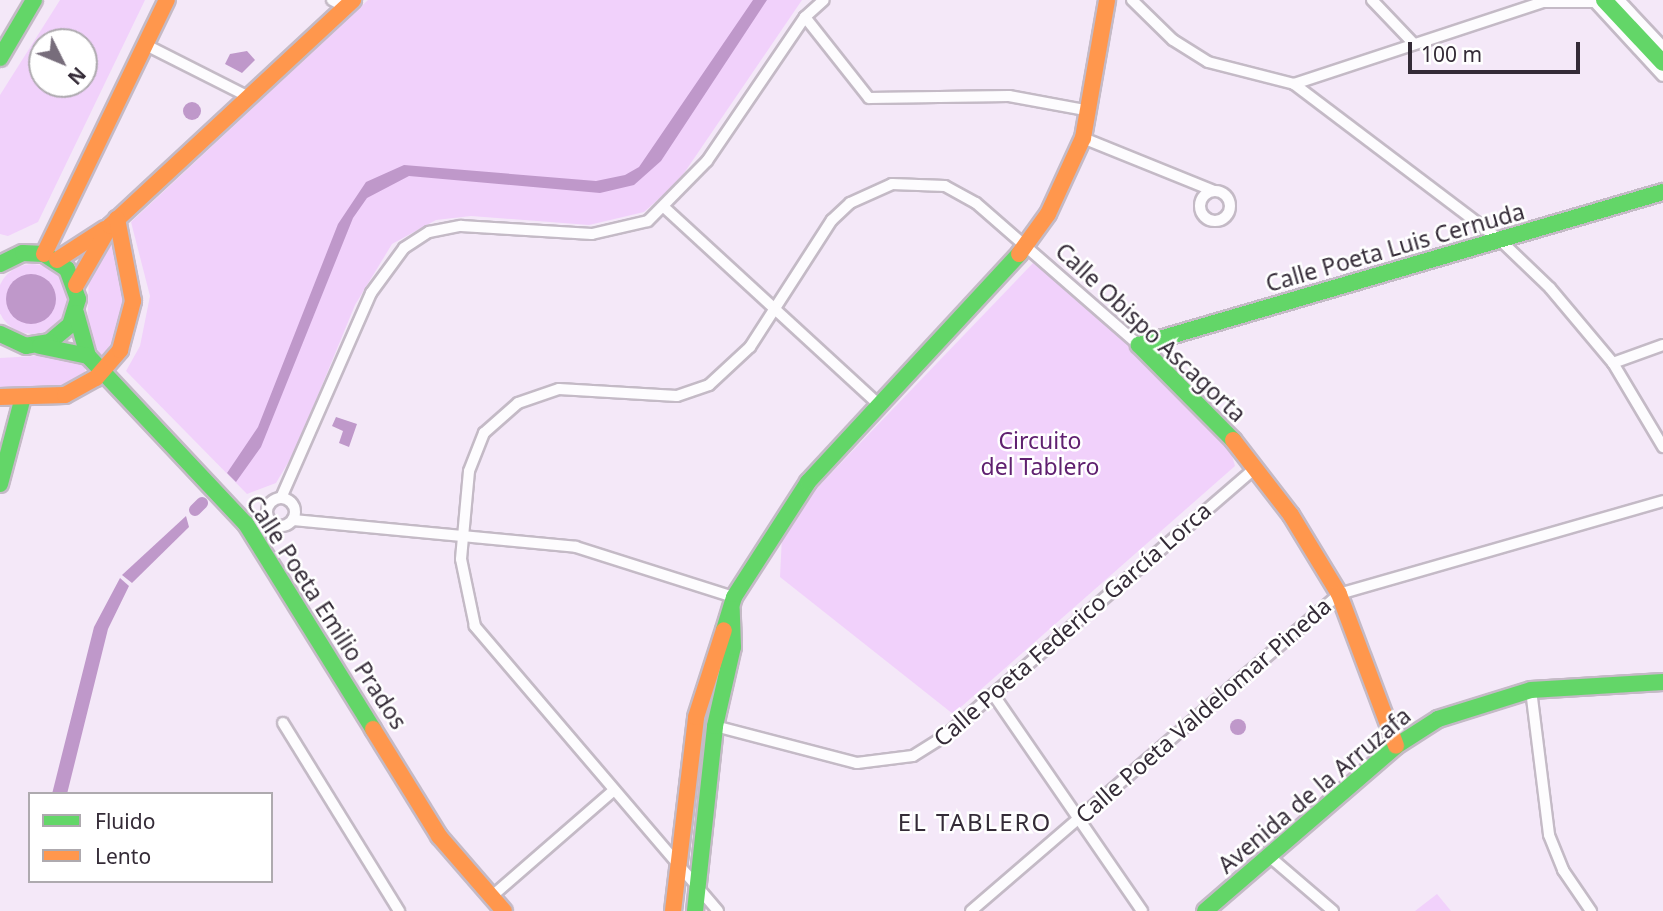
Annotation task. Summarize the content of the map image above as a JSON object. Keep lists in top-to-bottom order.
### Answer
{
  "streets": {
    "street": [
      "Calle Poeta Luis Cernuda",
      "Calle Obispo Ascagorta",
      "Calle Poeta Emilio Prados",
      "Calle Poeta Federico García Lorca",
      "Calle Poeta Valdelomar Pineda",
      "Avenida de la Arruzafa"
    ]
  },
  "crossings": [
    ["Calle Poeta Luis Cernuda", "Calle Obispo Ascagorta"],
    ["Calle Obispo Ascagorta", "Calle Poeta Federico García Lorca"],
    ["Calle Obispo Ascagorta", "Calle Poeta Valdelomar Pineda"],
    ["Calle Obispo Ascagorta", "Avenida de la Arruzafa"]
  ],
  "districts": ["EL TABLERO"],
  "parks": ["Circuito del Tablero"],
  "legend": ["Fluido", "Lento"],
  "scale_bar": "100 m",
  "north": "bottom right"
}
